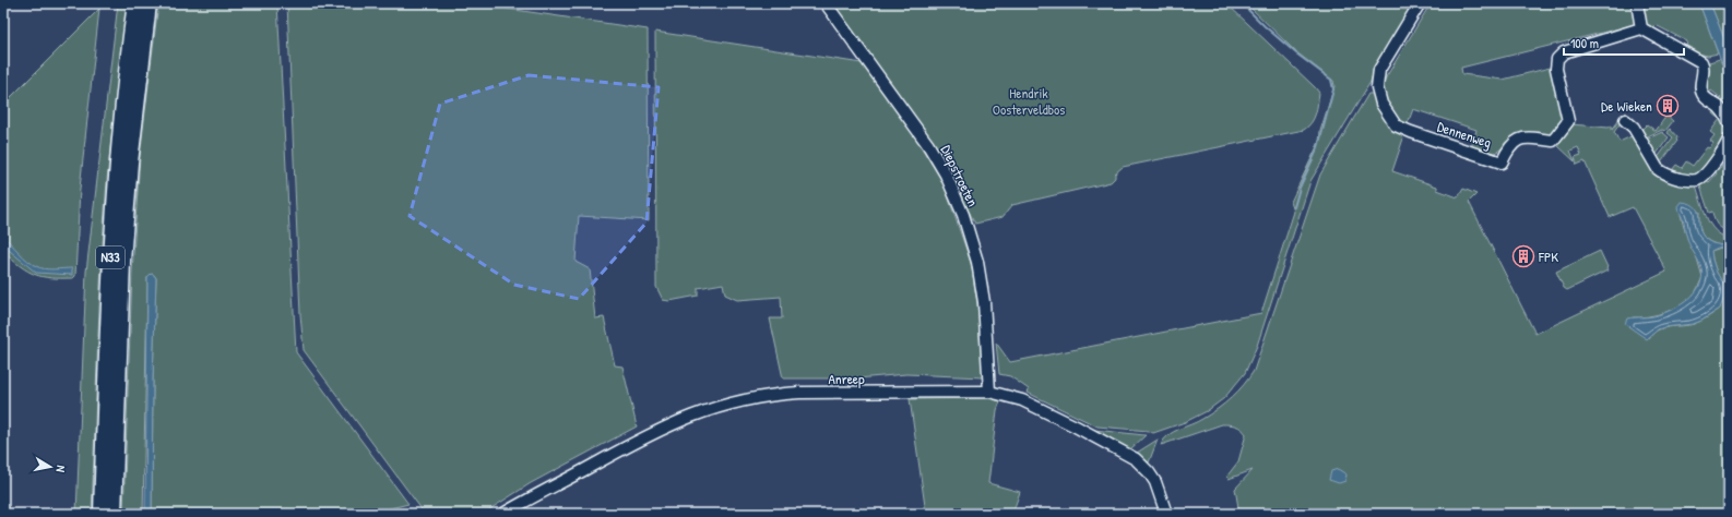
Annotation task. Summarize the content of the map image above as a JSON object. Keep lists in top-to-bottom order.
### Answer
{
  "streets": {
    "highway": ["N33"],
    "street": ["Dennenweg", "Diepstroeten", "Anreep"]
  },
  "crossings": [
    ["Diepstroeten", "Anreep"]
  ],
  "parks": ["Hendrik Oosterveldbos"],
  "places": {
    "building": ["De Wieken", "FPK"]
  },
  "scale_bar": "100 m",
  "north": "right"
}
